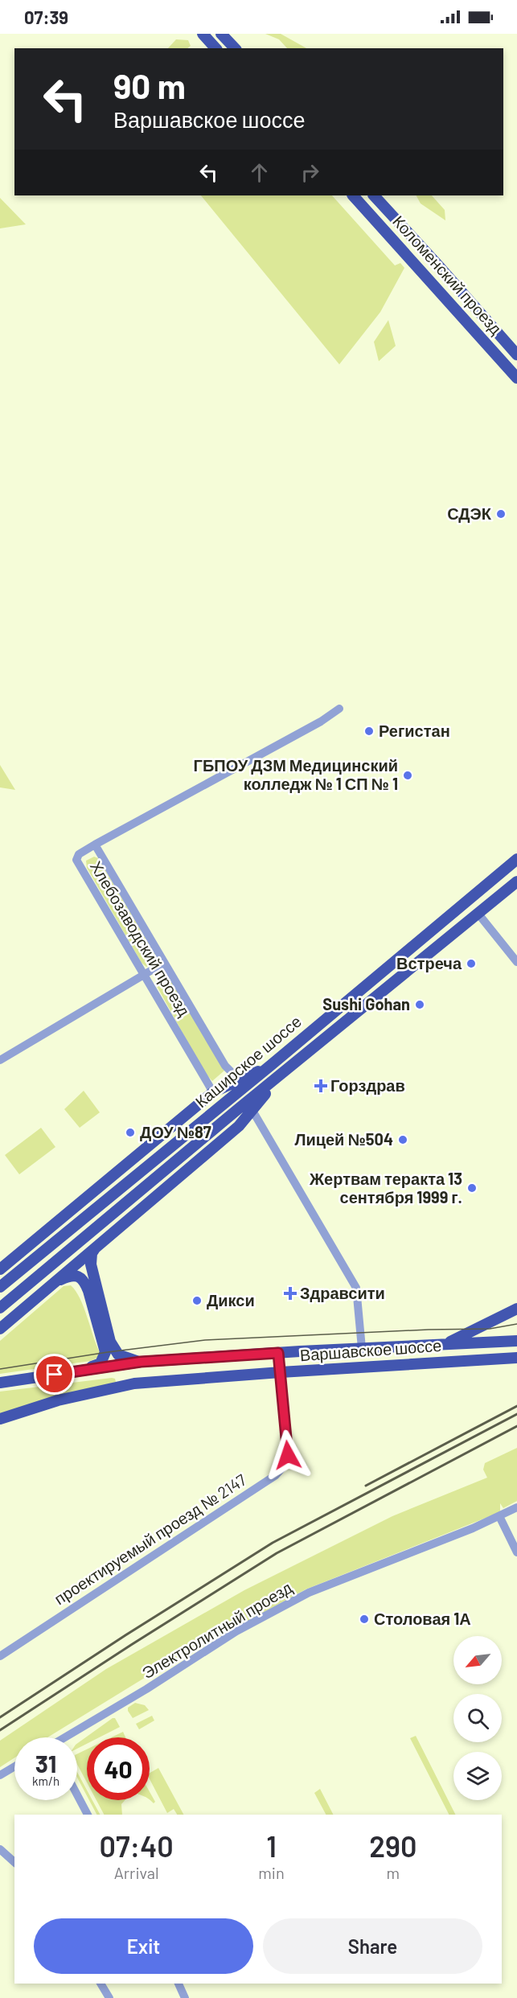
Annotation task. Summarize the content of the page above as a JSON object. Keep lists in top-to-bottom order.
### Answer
{
  "streets": {
    "main road": ["Коломенский проезд", "Каширское шоссе", "Варшавское шоссе"],
    "street": ["Хлебозаводский проезд", "проектируемый проезд № 2147", "Электролитный проезд"]
  },
  "crossings": [
    ["Варшавское шоссе", "проектируемый проезд № 2147"]
  ],
  "places": {
    "other": [
      "СДЭК",
      "Регистан",
      "ГБПОУ ДЗМ Медицинский колледж № 1 СП № 1",
      "Встреча",
      "Sushi Gohan",
      "ДОУ №87",
      "Лицей №504",
      "Жертвам теракта 13 сентября 1999 г.",
      "Дикси",
      "Столовая 1А"
    ],
    "health": ["Горздрав", "Здравсити"]
  },
  "north": "bottom left",
  "page": {
    "status": "07:39",
    "turn": ["90 m", "Варшавское шоссе"],
    "speed": "31 km/h",
    "limit": "40",
    "eta": [
      "07:40",
      "Arrival",
      "1",
      "min",
      "290",
      "m"
    ],
    "buttons": ["Exit", "Share"]
  }
}
